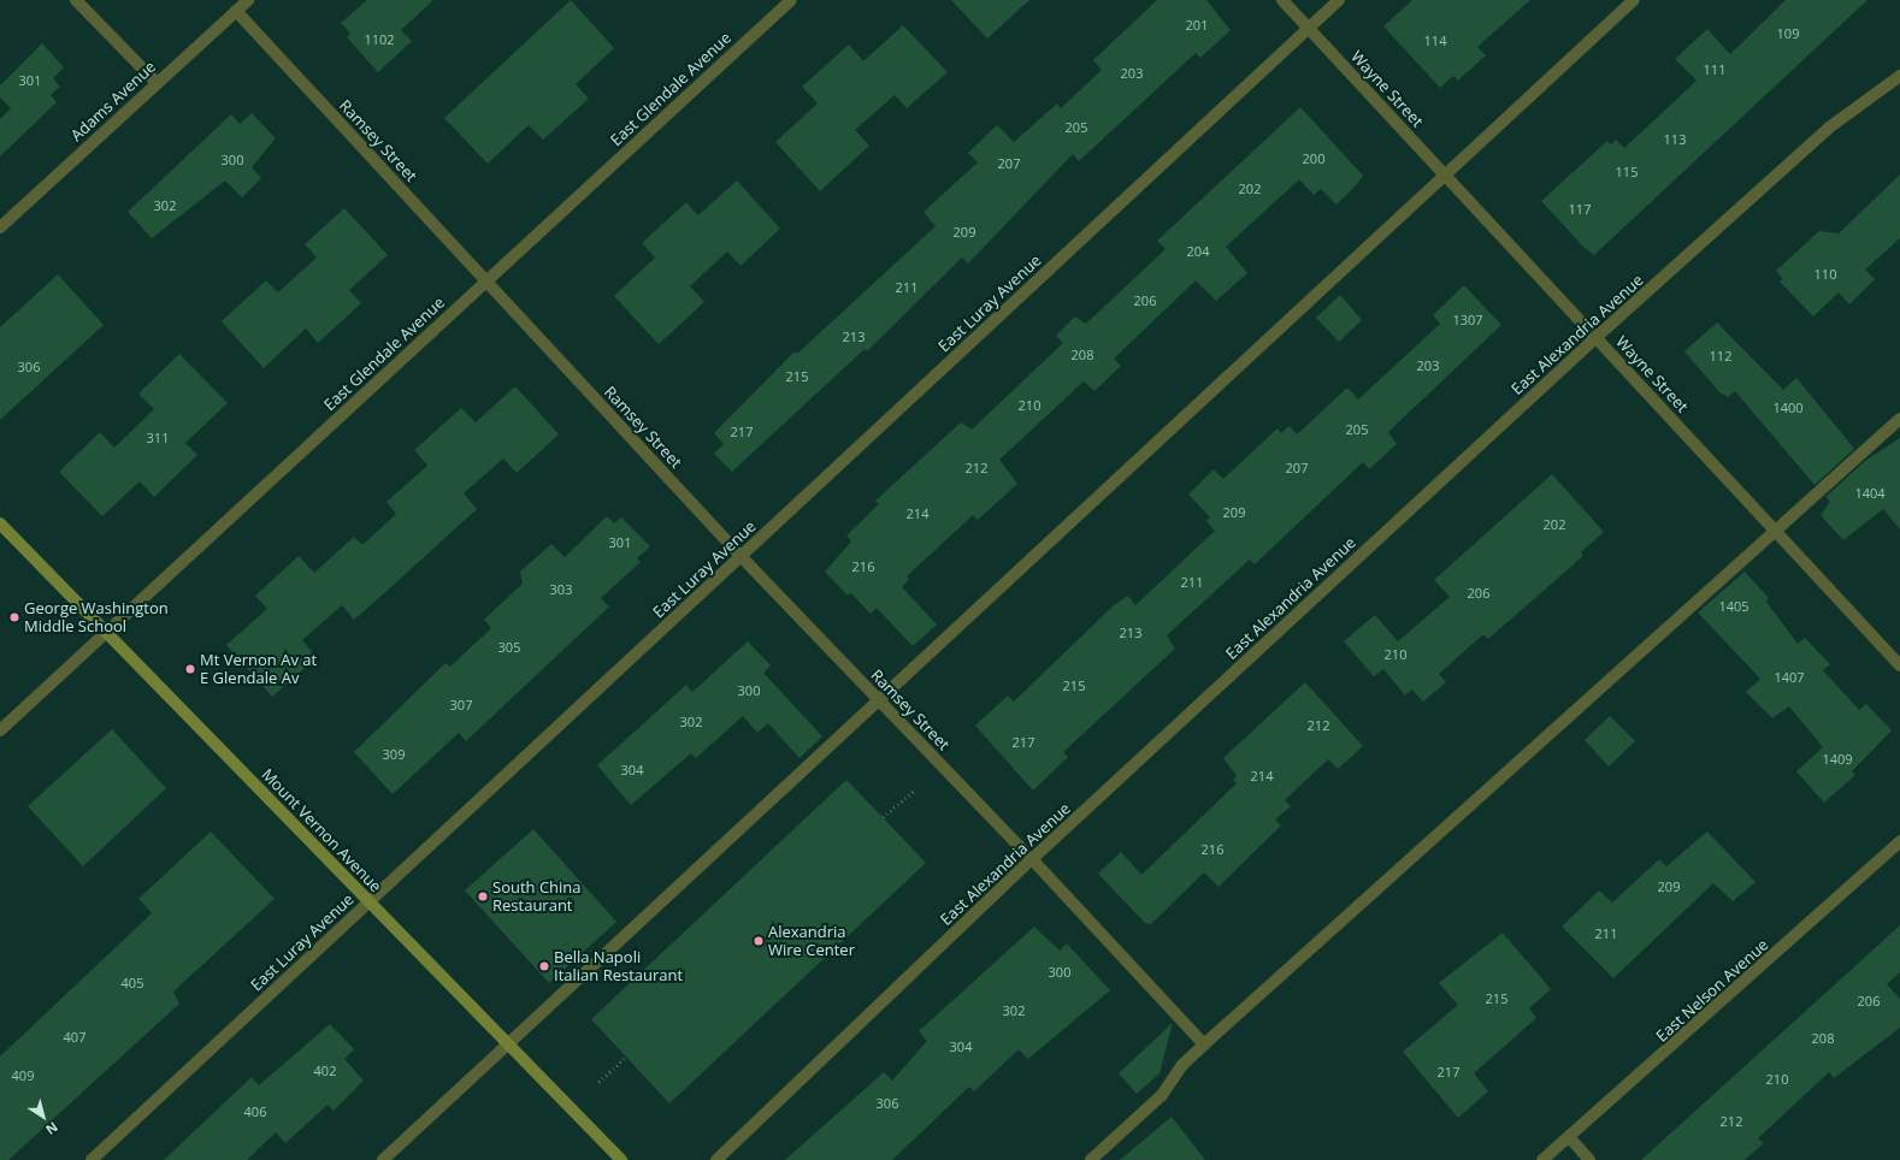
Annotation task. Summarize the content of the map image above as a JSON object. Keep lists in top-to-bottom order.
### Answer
{
  "streets": {
    "main road": ["Mount Vernon Avenue"],
    "street": [
      "East Glendale Avenue",
      "Wayne Street",
      "Adams Avenue",
      "Ramsey Street",
      "East Luray Avenue",
      "East Alexandria Avenue",
      "East Nelson Avenue"
    ]
  },
  "crossings": [
    ["East Glendale Avenue", "Ramsey Street"],
    ["East Glendale Avenue", "Mount Vernon Avenue"],
    ["Wayne Street", "East Luray Avenue"],
    ["Wayne Street", "East Alexandria Avenue"],
    ["Adams Avenue", "Ramsey Street"],
    ["Ramsey Street", "East Luray Avenue"],
    ["Ramsey Street", "East Alexandria Avenue"],
    ["East Luray Avenue", "Mount Vernon Avenue"]
  ],
  "places": [
    "George Washington Middle School",
    "Mt Vernon Av at E Glendale Av",
    "South China Restaurant",
    "Alexandria Wire Center",
    "Bella Napoli Italian Restaurant"
  ],
  "house_numbers": [
    "201",
    "109",
    "1102",
    "114",
    "111",
    "203",
    "301",
    "205",
    "113",
    "200",
    "300",
    "207",
    "115",
    "202",
    "302",
    "117",
    "209",
    "204",
    "110",
    "211",
    "206",
    "1307",
    "213",
    "208",
    "112",
    "203",
    "306",
    "215",
    "210",
    "1400",
    "205",
    "217",
    "311",
    "212",
    "207",
    "1404",
    "209",
    "214",
    "202",
    "301",
    "216",
    "211",
    "303",
    "206",
    "1405",
    "213",
    "305",
    "210",
    "1407",
    "215",
    "300",
    "307",
    "302",
    "212",
    "217",
    "309",
    "1409",
    "304",
    "214",
    "216",
    "209",
    "211",
    "300",
    "405",
    "215",
    "206",
    "302",
    "407",
    "208",
    "304",
    "402",
    "217",
    "409",
    "210",
    "306",
    "406",
    "212"
  ],
  "north": "bottom right"
}
